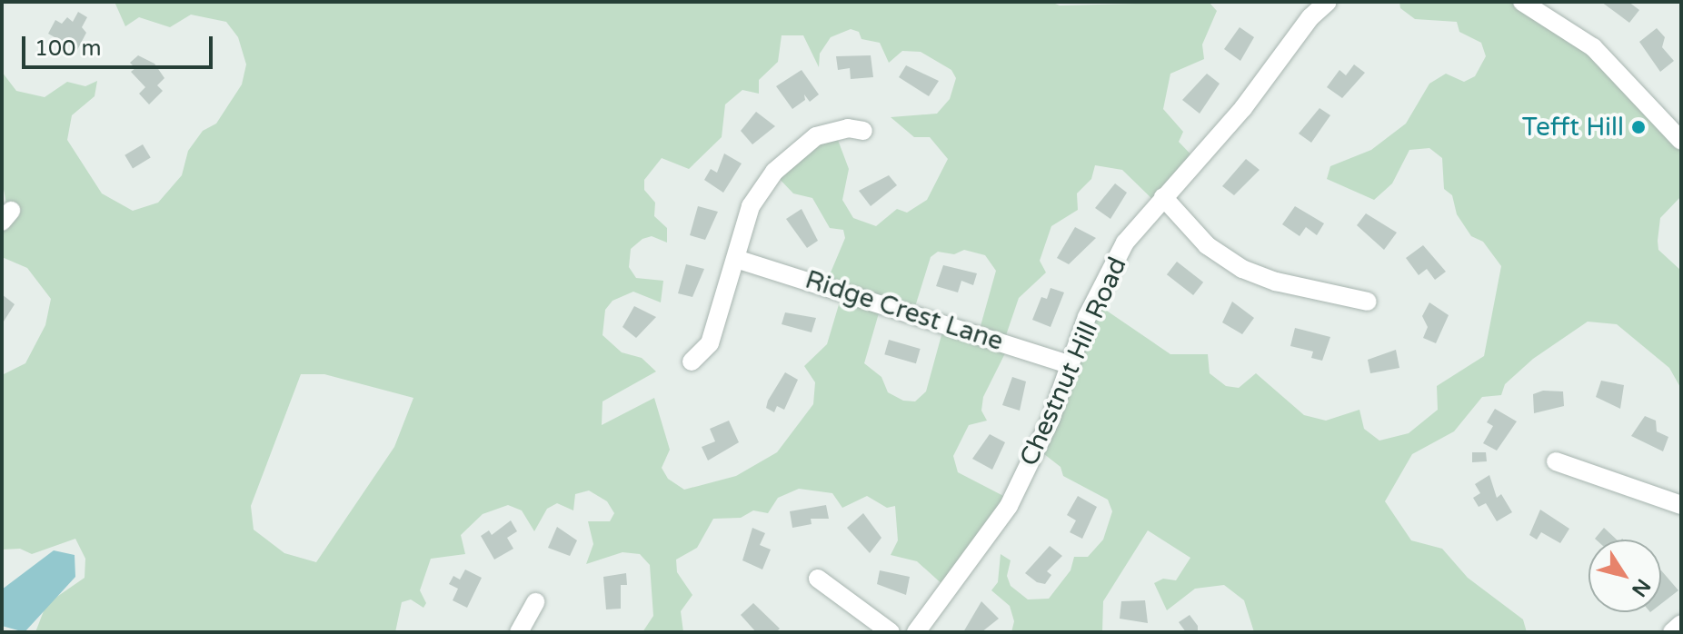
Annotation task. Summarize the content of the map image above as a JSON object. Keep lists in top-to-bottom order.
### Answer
{
  "streets": {
    "street": ["Ridge Crest Lane", "Chestnut Hill Road"]
  },
  "crossings": [
    ["Ridge Crest Lane", "Chestnut Hill Road"]
  ],
  "places": ["Tefft Hill"],
  "scale_bar": "100 m",
  "north": "bottom right"
}
